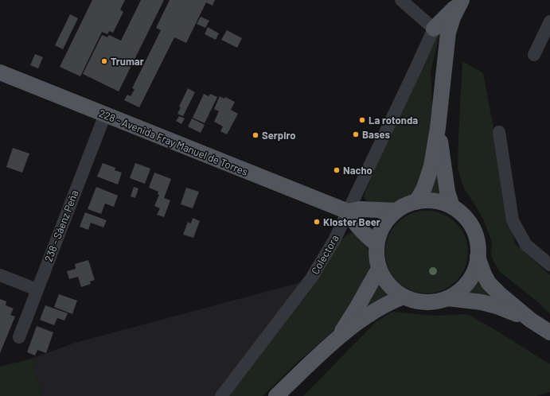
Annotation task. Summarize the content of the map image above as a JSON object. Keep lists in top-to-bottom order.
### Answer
{
  "streets": {
    "main road": ["228 - Avenida Fray Manuel de Torres"],
    "street": ["238 - Sáenz Peña", "Colectora"]
  },
  "crossings": [
    ["228 - Avenida Fray Manuel de Torres", "238 - Sáenz Peña"],
    ["228 - Avenida Fray Manuel de Torres", "Colectora"]
  ],
  "places": [
    "Trumar",
    "La rotonda",
    "Bases",
    "Serpiro",
    "Nacho",
    "Kloster Beer"
  ]
}
